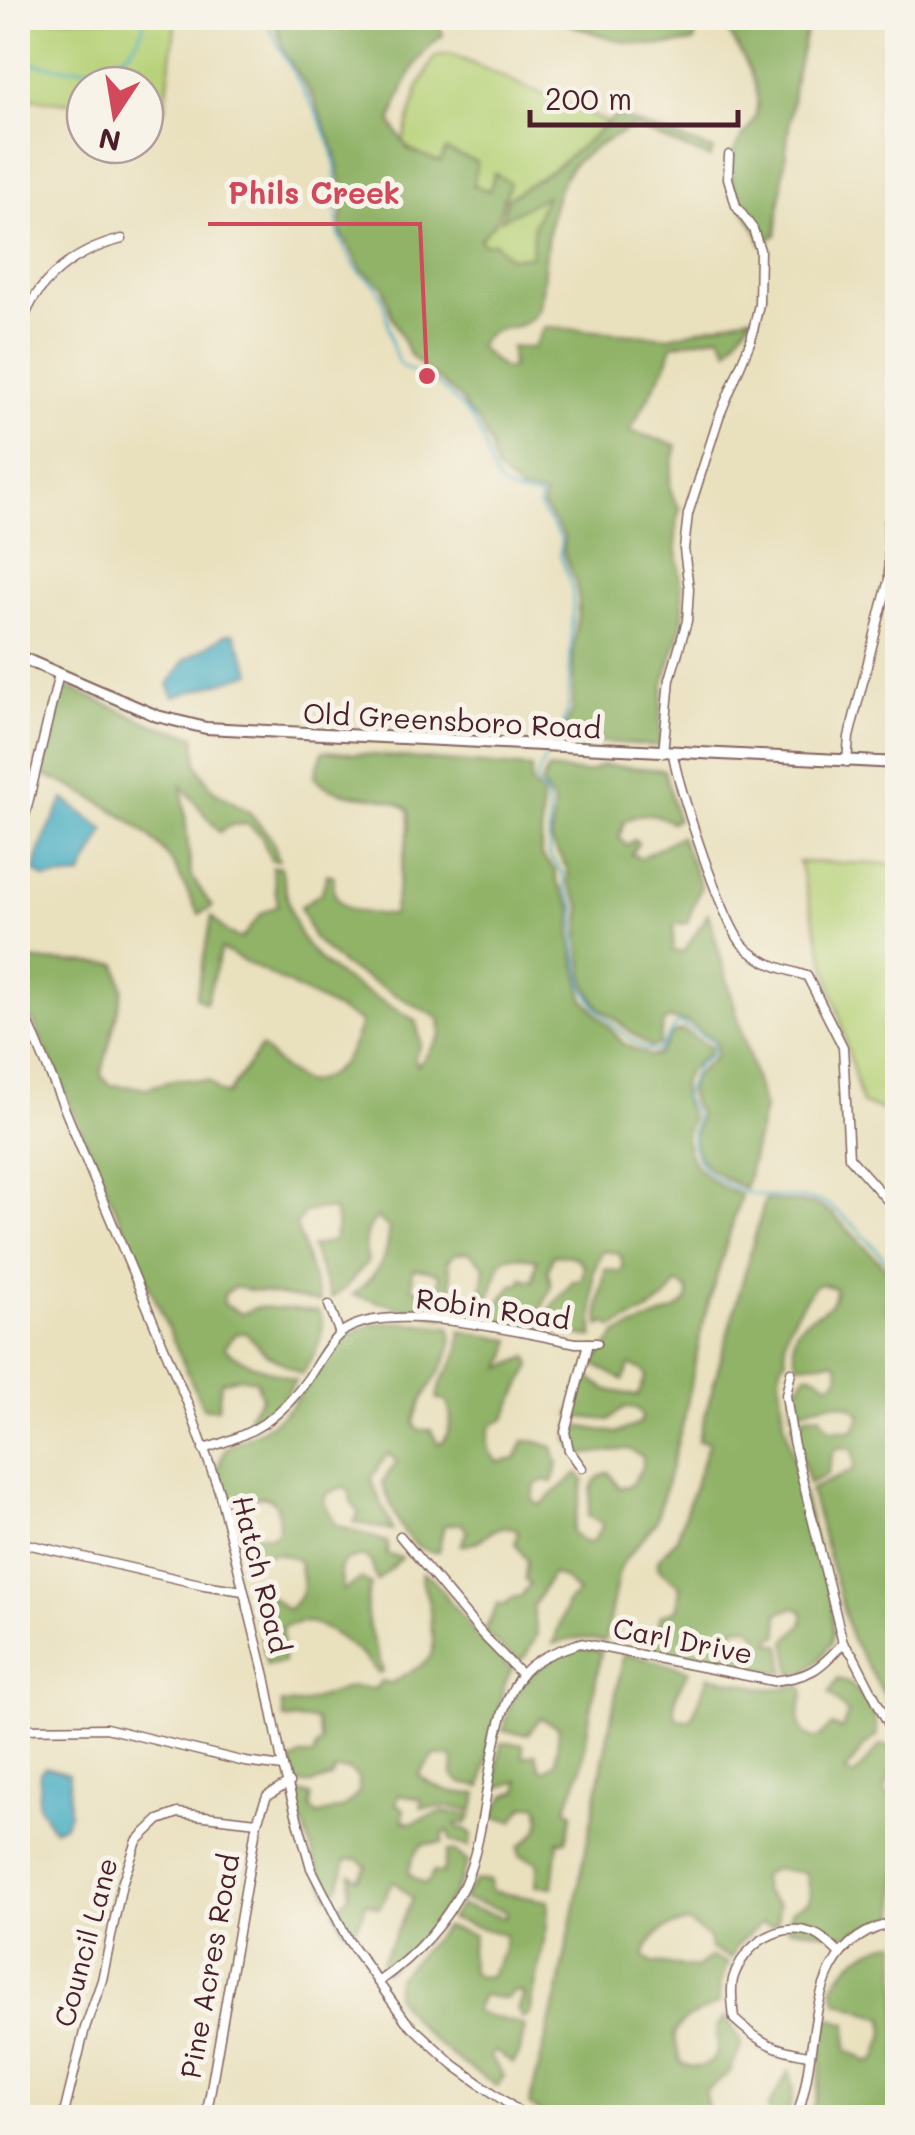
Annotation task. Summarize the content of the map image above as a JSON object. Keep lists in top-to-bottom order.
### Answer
{
  "streets": {
    "street": [
      "Old Greensboro Road",
      "Robin Road",
      "Hatch Road",
      "Carl Drive",
      "Council Lane",
      "Pine Acres Road"
    ]
  },
  "crossings": [
    ["Council Lane", "Pine Acres Road"]
  ],
  "places": ["Phils Creek"],
  "scale_bar": "200 m",
  "north": "bottom"
}
